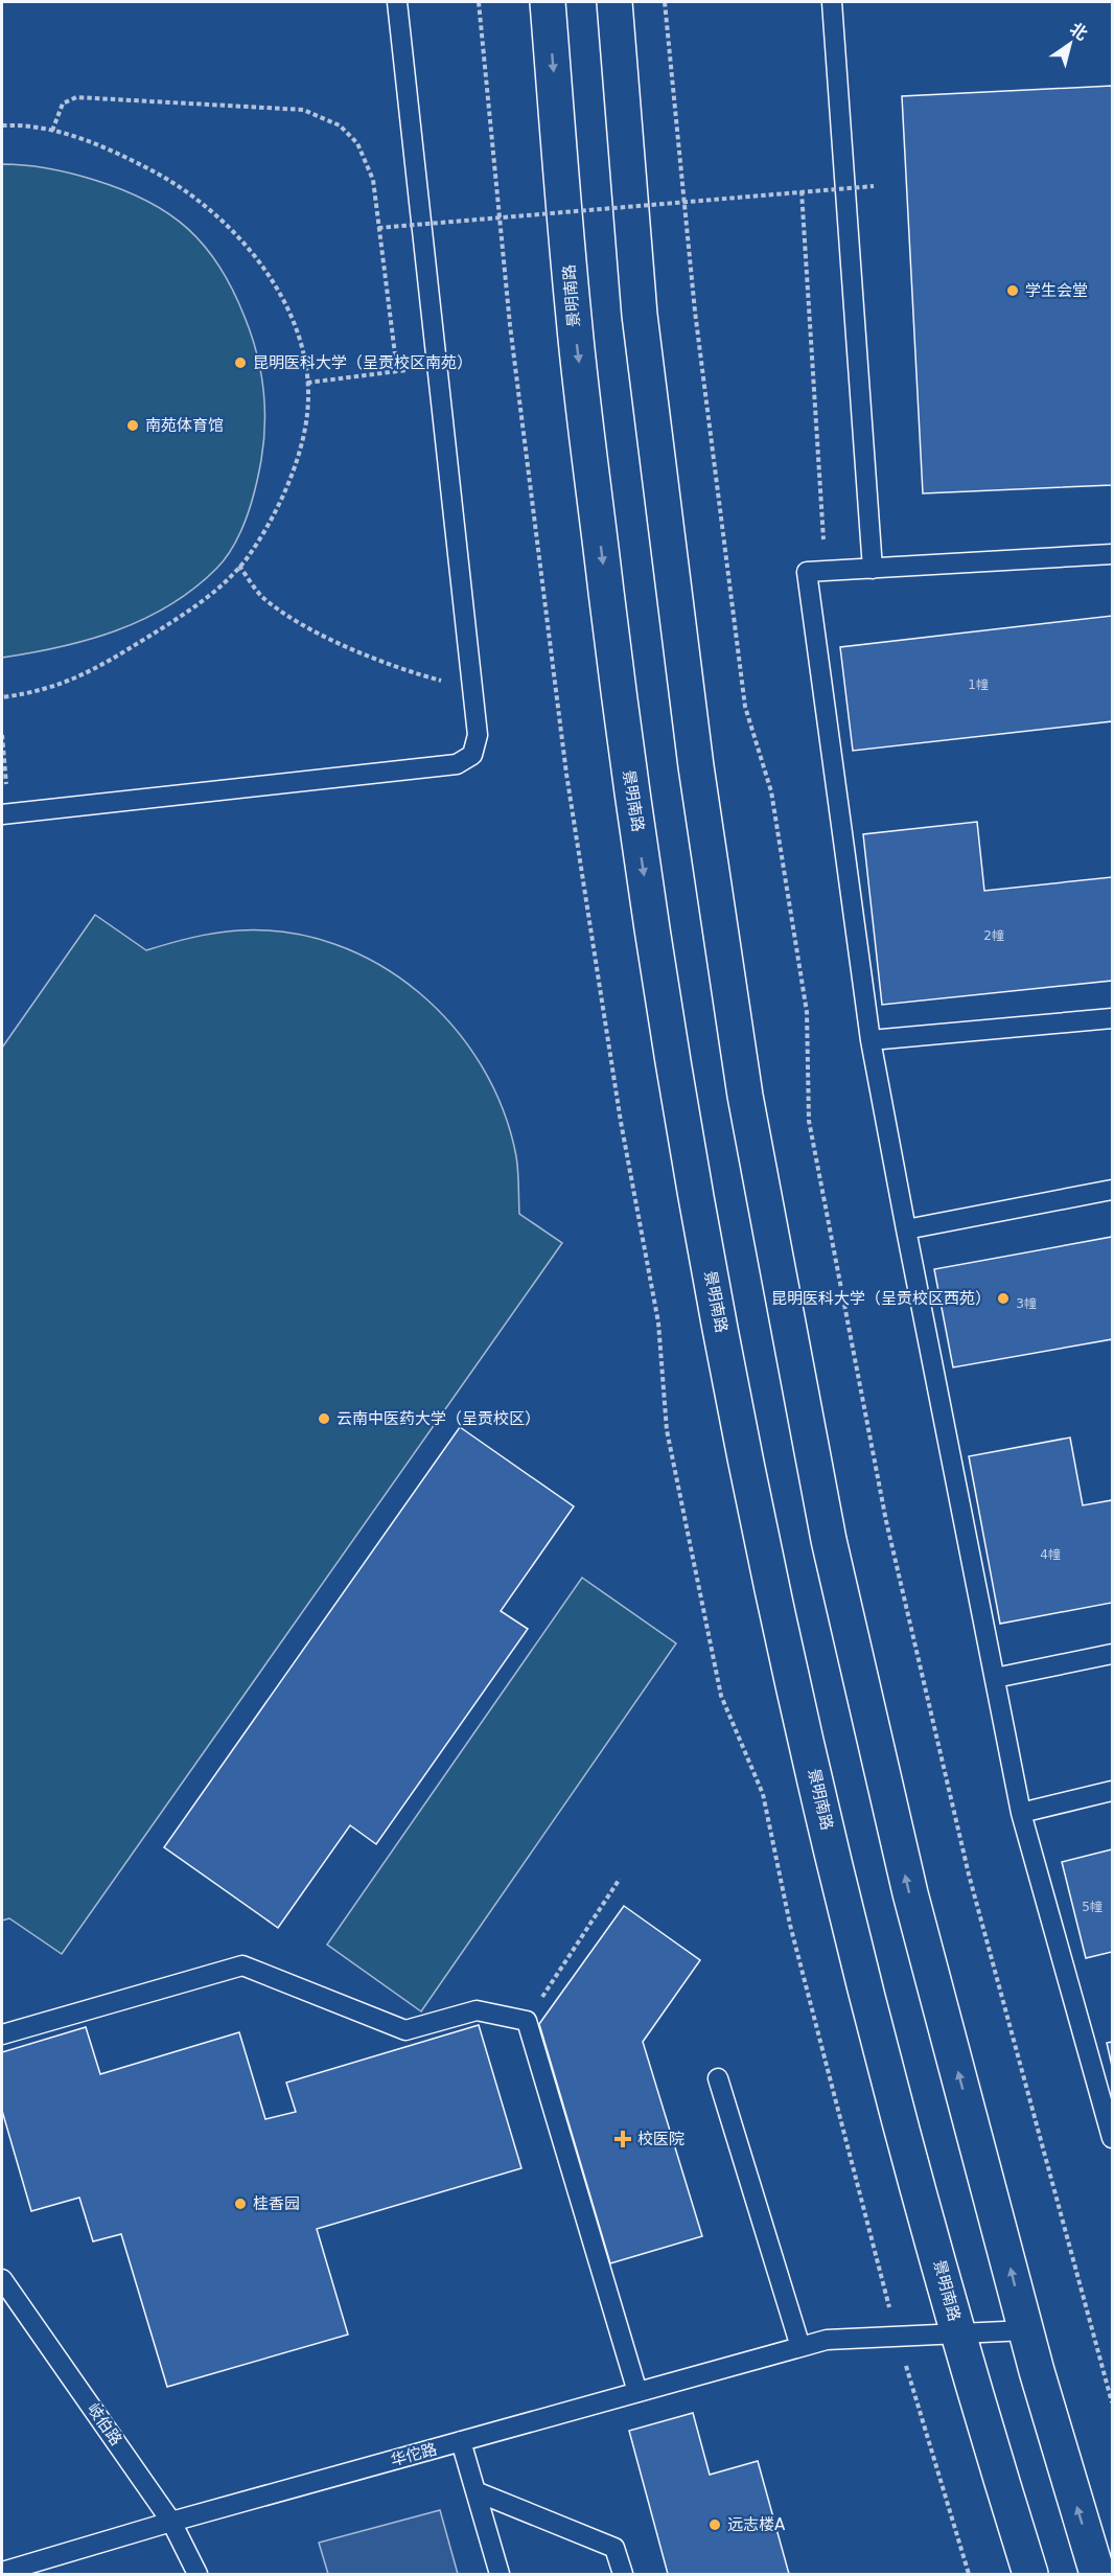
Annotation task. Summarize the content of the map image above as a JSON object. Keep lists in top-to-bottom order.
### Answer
{
  "streets": {
    "street": ["景明南路"],
    "lane": ["岐伯路", "华佗路"]
  },
  "crossings": [
    ["景明南路", "华佗路"],
    ["岐伯路", "华佗路"]
  ],
  "places": {
    "other": [
      "学生会堂",
      "昆明医科大学（呈贡校区南苑）",
      "南苑体育馆",
      "昆明医科大学（呈贡校区西苑）",
      "云南中医药大学（呈贡校区）",
      "桂香园",
      "远志楼A"
    ],
    "health": ["校医院"]
  },
  "house_numbers": [
    "1幢",
    "2幢",
    "3幢",
    "4幢",
    "5幢"
  ],
  "north": "top right"
}
